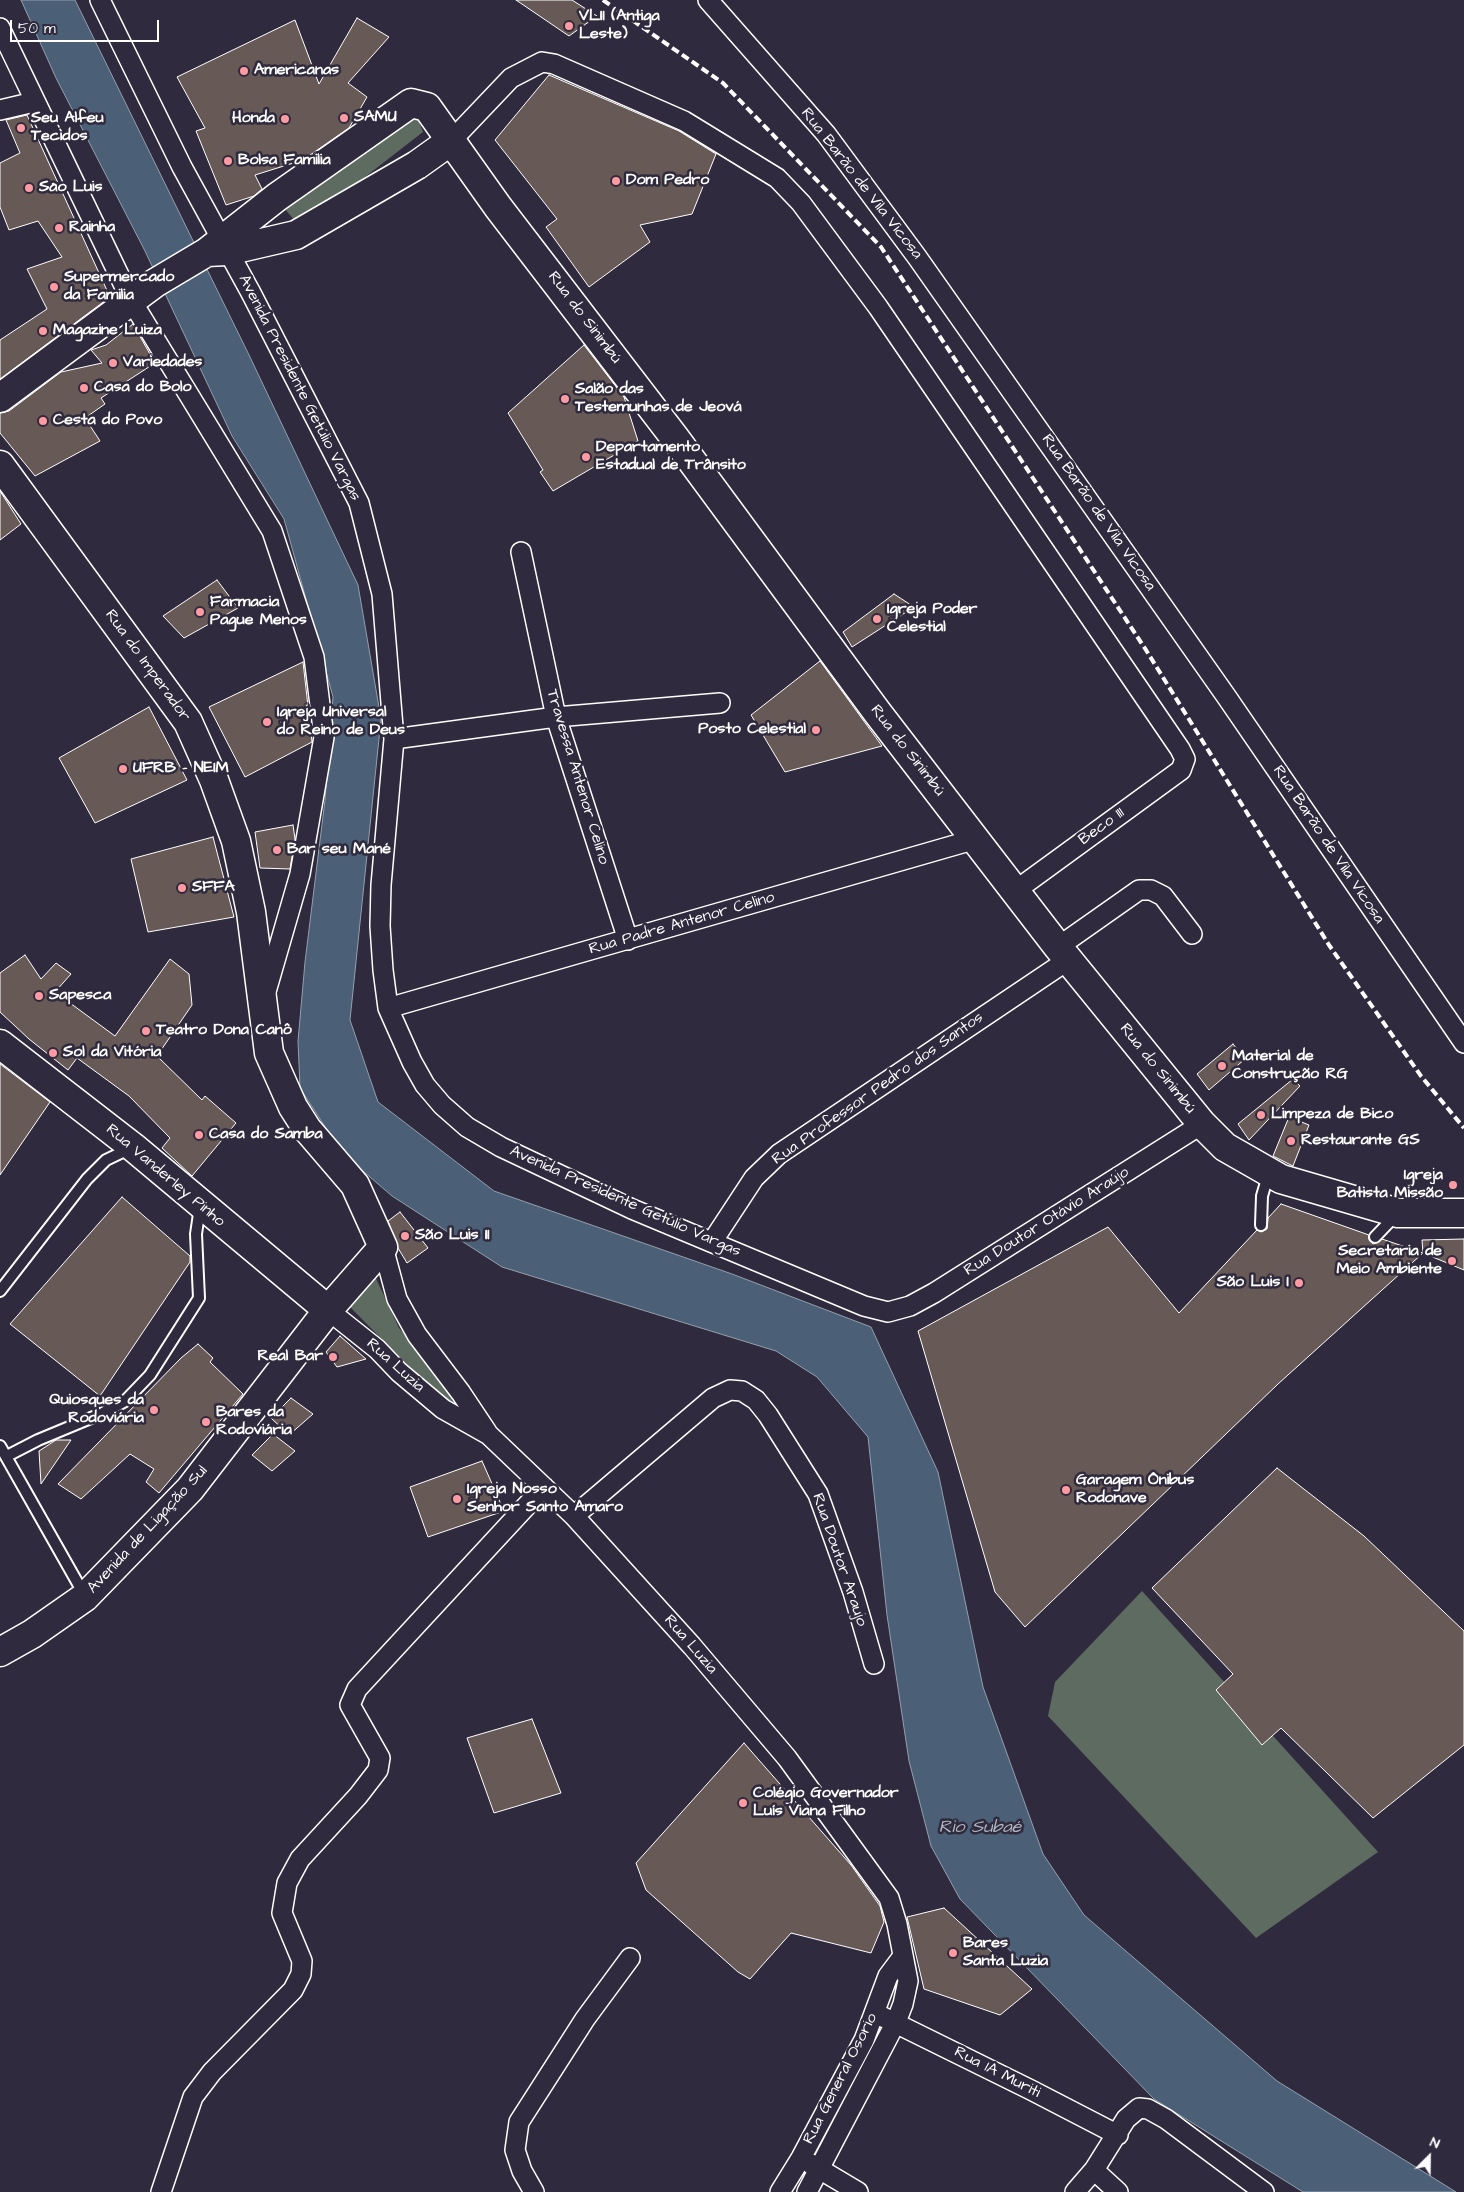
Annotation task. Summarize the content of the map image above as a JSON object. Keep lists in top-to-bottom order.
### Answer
{
  "streets": {
    "main road": [
      "Rua do Sinimbú",
      "Rua do Imperador",
      "Rua Vanderley Pinho",
      "Avenida de Ligação Sul"
    ],
    "street": [
      "Rua Barão de Vila Vicosa",
      "Avenida Presidente Getúlio Vargas",
      "Travessa Antenor Celino",
      "Beco 111",
      "Rua Padre Antenor Celino",
      "Rua Professor Pedro dos Santos",
      "Rua Doutor Otávio Araújo",
      "Rua Luzia",
      "Rua Doutor Araujo",
      "Rua 1A Muriti",
      "Rua General Osorio"
    ]
  },
  "crossings": [
    ["Rua do Sinimbú", "Avenida Presidente Getúlio Vargas"],
    ["Rua do Sinimbú", "Beco 111"],
    ["Rua do Sinimbú", "Rua Padre Antenor Celino"],
    ["Rua do Sinimbú", "Rua Professor Pedro dos Santos"],
    ["Rua do Sinimbú", "Rua Doutor Otávio Araújo"],
    ["Avenida Presidente Getúlio Vargas", "Rua Padre Antenor Celino"],
    ["Avenida Presidente Getúlio Vargas", "Rua Professor Pedro dos Santos"],
    ["Avenida Presidente Getúlio Vargas", "Rua Doutor Otávio Araújo"],
    ["Rua do Imperador", "Rua Luzia"],
    ["Rua do Imperador", "Avenida de Ligação Sul"],
    ["Travessa Antenor Celino", "Rua Padre Antenor Celino"],
    ["Rua Vanderley Pinho", "Rua Luzia"],
    ["Rua Vanderley Pinho", "Avenida de Ligação Sul"],
    ["Rua Luzia", "Avenida de Ligação Sul"],
    ["Rua Luzia", "Rua Doutor Araujo"],
    ["Rua Luzia", "Rua General Osorio"],
    ["Rua 1A Muriti", "Rua General Osorio"]
  ],
  "water": ["Rio Subaé"],
  "places": [
    "VLII (Antiga Leste)",
    "Americanas",
    "SAMU",
    "Honda",
    "Seu Alfeu Tecidos",
    "Bolsa Familia",
    "Dom Pedro",
    "Såo Luis",
    "Rainha",
    "Supermercado da Familia",
    "Magazine Luiza",
    "Variedades",
    "Casa do Bolo",
    "Salão das Testemunhas de Jeová",
    "Cesta do Povo",
    "Departamento Estadual de Trânsito",
    "Farmacia Pague Menos",
    "Igreja Poder Celestial",
    "Igreja Universal do Reino de Deus",
    "Posto Celestial",
    "UFRB - NEIM",
    "Bar seu Mané",
    "SFFA",
    "Sapesca",
    "Teatro Dona Canô",
    "Sol da Vitória",
    "Material de Construção RG",
    "Limpeza de Bico",
    "Casa do Samba",
    "Restaurante GS",
    "Igreja Batista Missão",
    "São Luis II",
    "Secretaria de Meio Ambiente",
    "São Luis I",
    "Real Bar",
    "Quiosques da Rodoviária",
    "Bares da Rodoviária",
    "Garagem Ônibus Rodonave",
    "Igreja Nosso Senhor Santo Amaro",
    "Colégio Governador Luís Viana Filho",
    "Bares Santa Luzia"
  ],
  "scale_bar": "50 m",
  "north": "top right"
}
